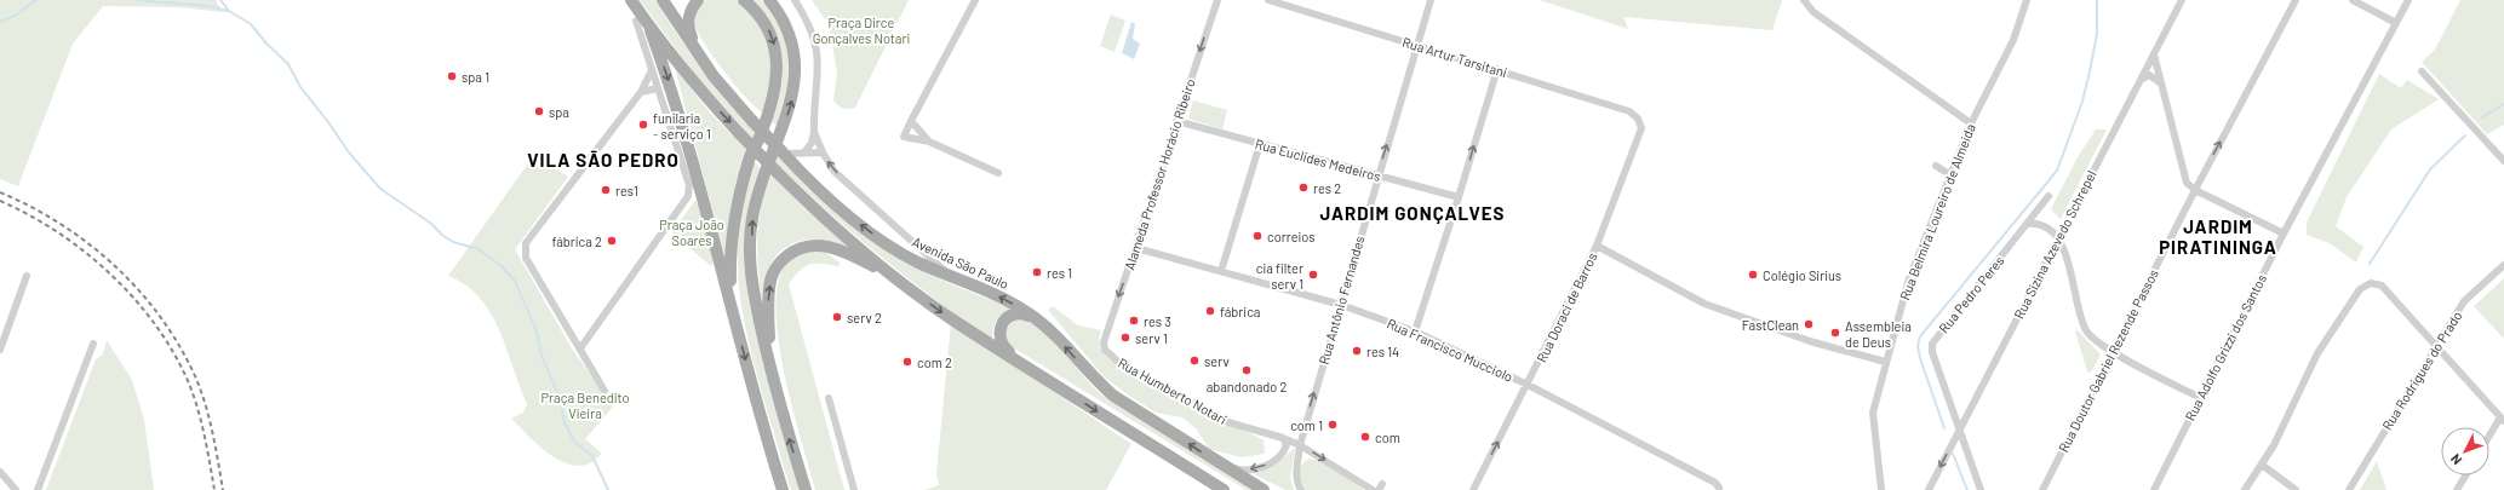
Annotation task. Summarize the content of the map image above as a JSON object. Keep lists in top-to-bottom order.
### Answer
{
  "streets": {
    "main road": ["Avenida São Paulo"],
    "street": [
      "Rua Artur Tarsitani",
      "Rua Euclides Medeiros",
      "Alameda Professor Horácio Ribeiro",
      "Rua Belmira Loureiro de Almeida",
      "Rua Sizina Azevedo Schrepel",
      "Rua Pedro Peres",
      "Rua Antônio Fernandes",
      "Rua Doraci de Barros",
      "Rua Adolfo Grizzi dos Santos",
      "Rua Francisco Mucciolo",
      "Rua Doutor Gabriel Rezende Passos",
      "Rua Rodrigues do Prado",
      "Rua Humberto Notari"
    ]
  },
  "crossings": [
    ["Rua Artur Tarsitani", "Rua Antônio Fernandes"],
    ["Rua Artur Tarsitani", "Rua Doraci de Barros"],
    ["Rua Euclides Medeiros", "Alameda Professor Horácio Ribeiro"],
    ["Rua Euclides Medeiros", "Rua Antônio Fernandes"],
    ["Alameda Professor Horácio Ribeiro", "Rua Francisco Mucciolo"],
    ["Alameda Professor Horácio Ribeiro", "Rua Humberto Notari"],
    ["Rua Sizina Azevedo Schrepel", "Rua Pedro Peres"],
    ["Rua Antônio Fernandes", "Rua Francisco Mucciolo"],
    ["Rua Antônio Fernandes", "Rua Humberto Notari"],
    ["Rua Doraci de Barros", "Rua Francisco Mucciolo"]
  ],
  "one_way": ["Alameda Professor Horácio Ribeiro", "Rua Antônio Fernandes", "Rua Doutor Gabriel Rezende Passos"],
  "districts": ["VILA SÃO PEDRO", "JARDIM GONÇALVES", "JARDIM PIRATININGA"],
  "parks": ["Praça Dirce Gonçalves Notari", "Praça João Soares", "Praça Benedito Vieira"],
  "places": [
    "spa 1",
    "spa",
    "funilaria - serviço 1",
    "res 2",
    "res1",
    "correios",
    "fábrica 2",
    "res 1",
    "cia filter serv 1",
    "Colégio Sirius",
    "fábrica",
    "serv 2",
    "res 3",
    "FastClean",
    "Assembleia de Deus",
    "serv 1",
    "res 14",
    "serv",
    "com 2",
    "abandonado 2",
    "com 1",
    "com"
  ],
  "north": "bottom left"
}
